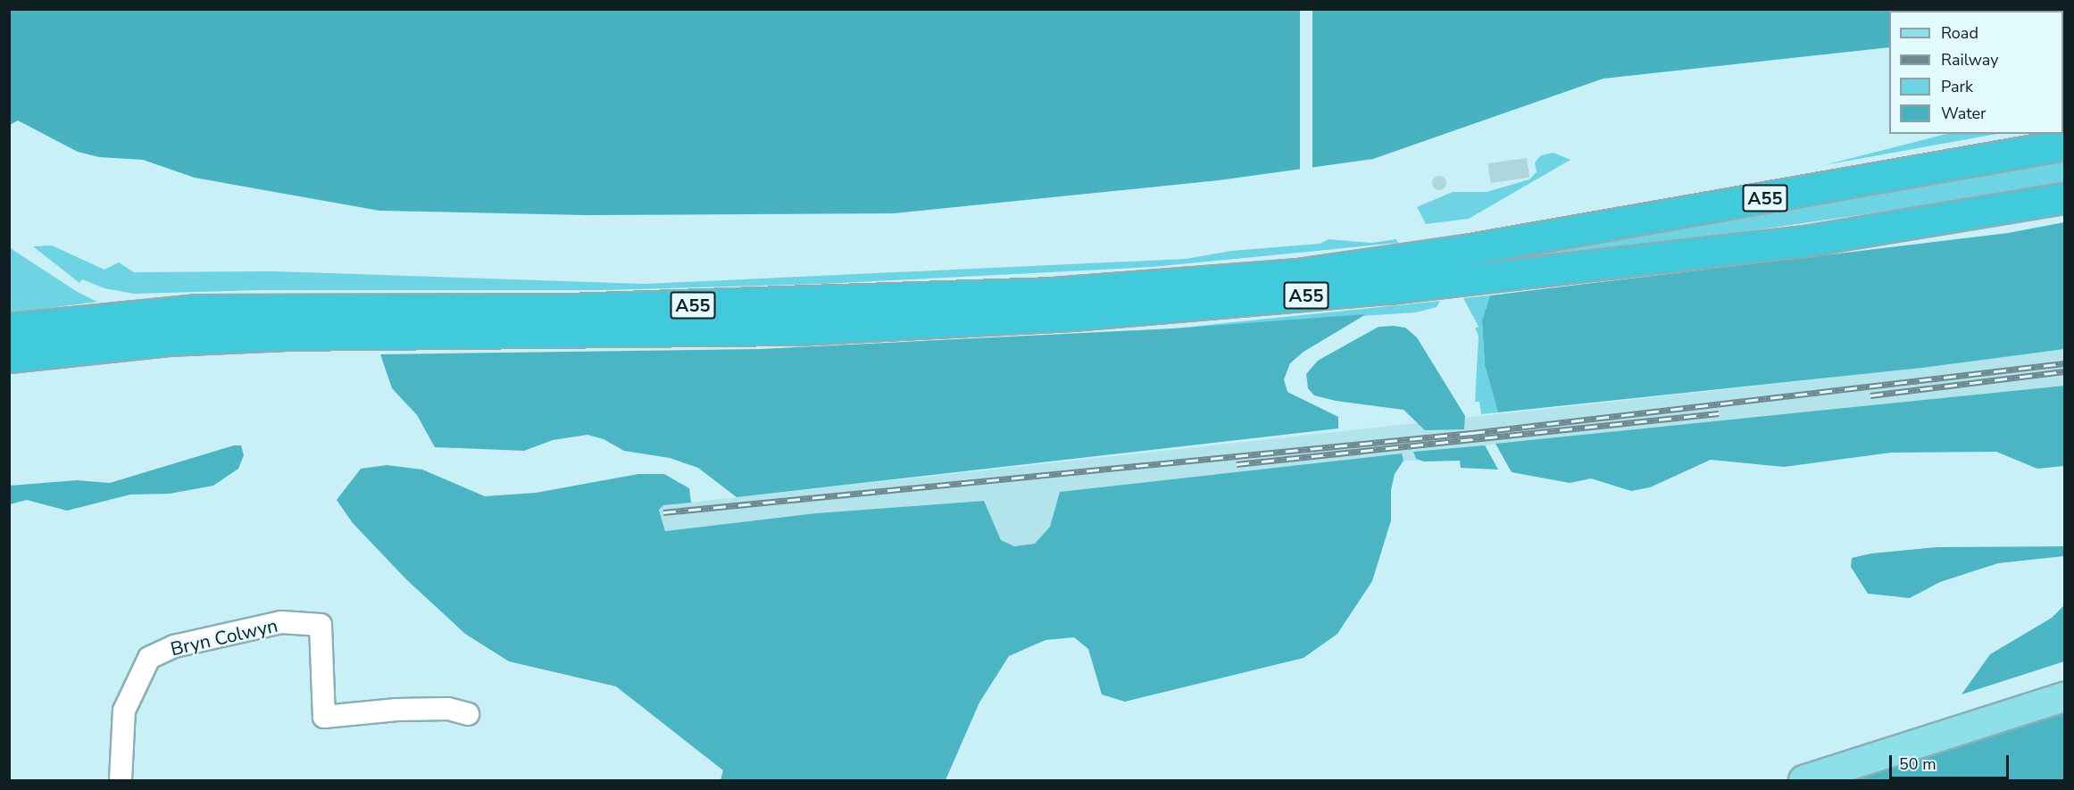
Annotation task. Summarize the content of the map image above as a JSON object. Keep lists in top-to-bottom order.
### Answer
{
  "streets": {
    "highway": ["A55"],
    "street": ["Bryn Colwyn"]
  },
  "legend": [
    "Road",
    "Railway",
    "Park",
    "Water"
  ],
  "scale_bar": "50 m"
}
